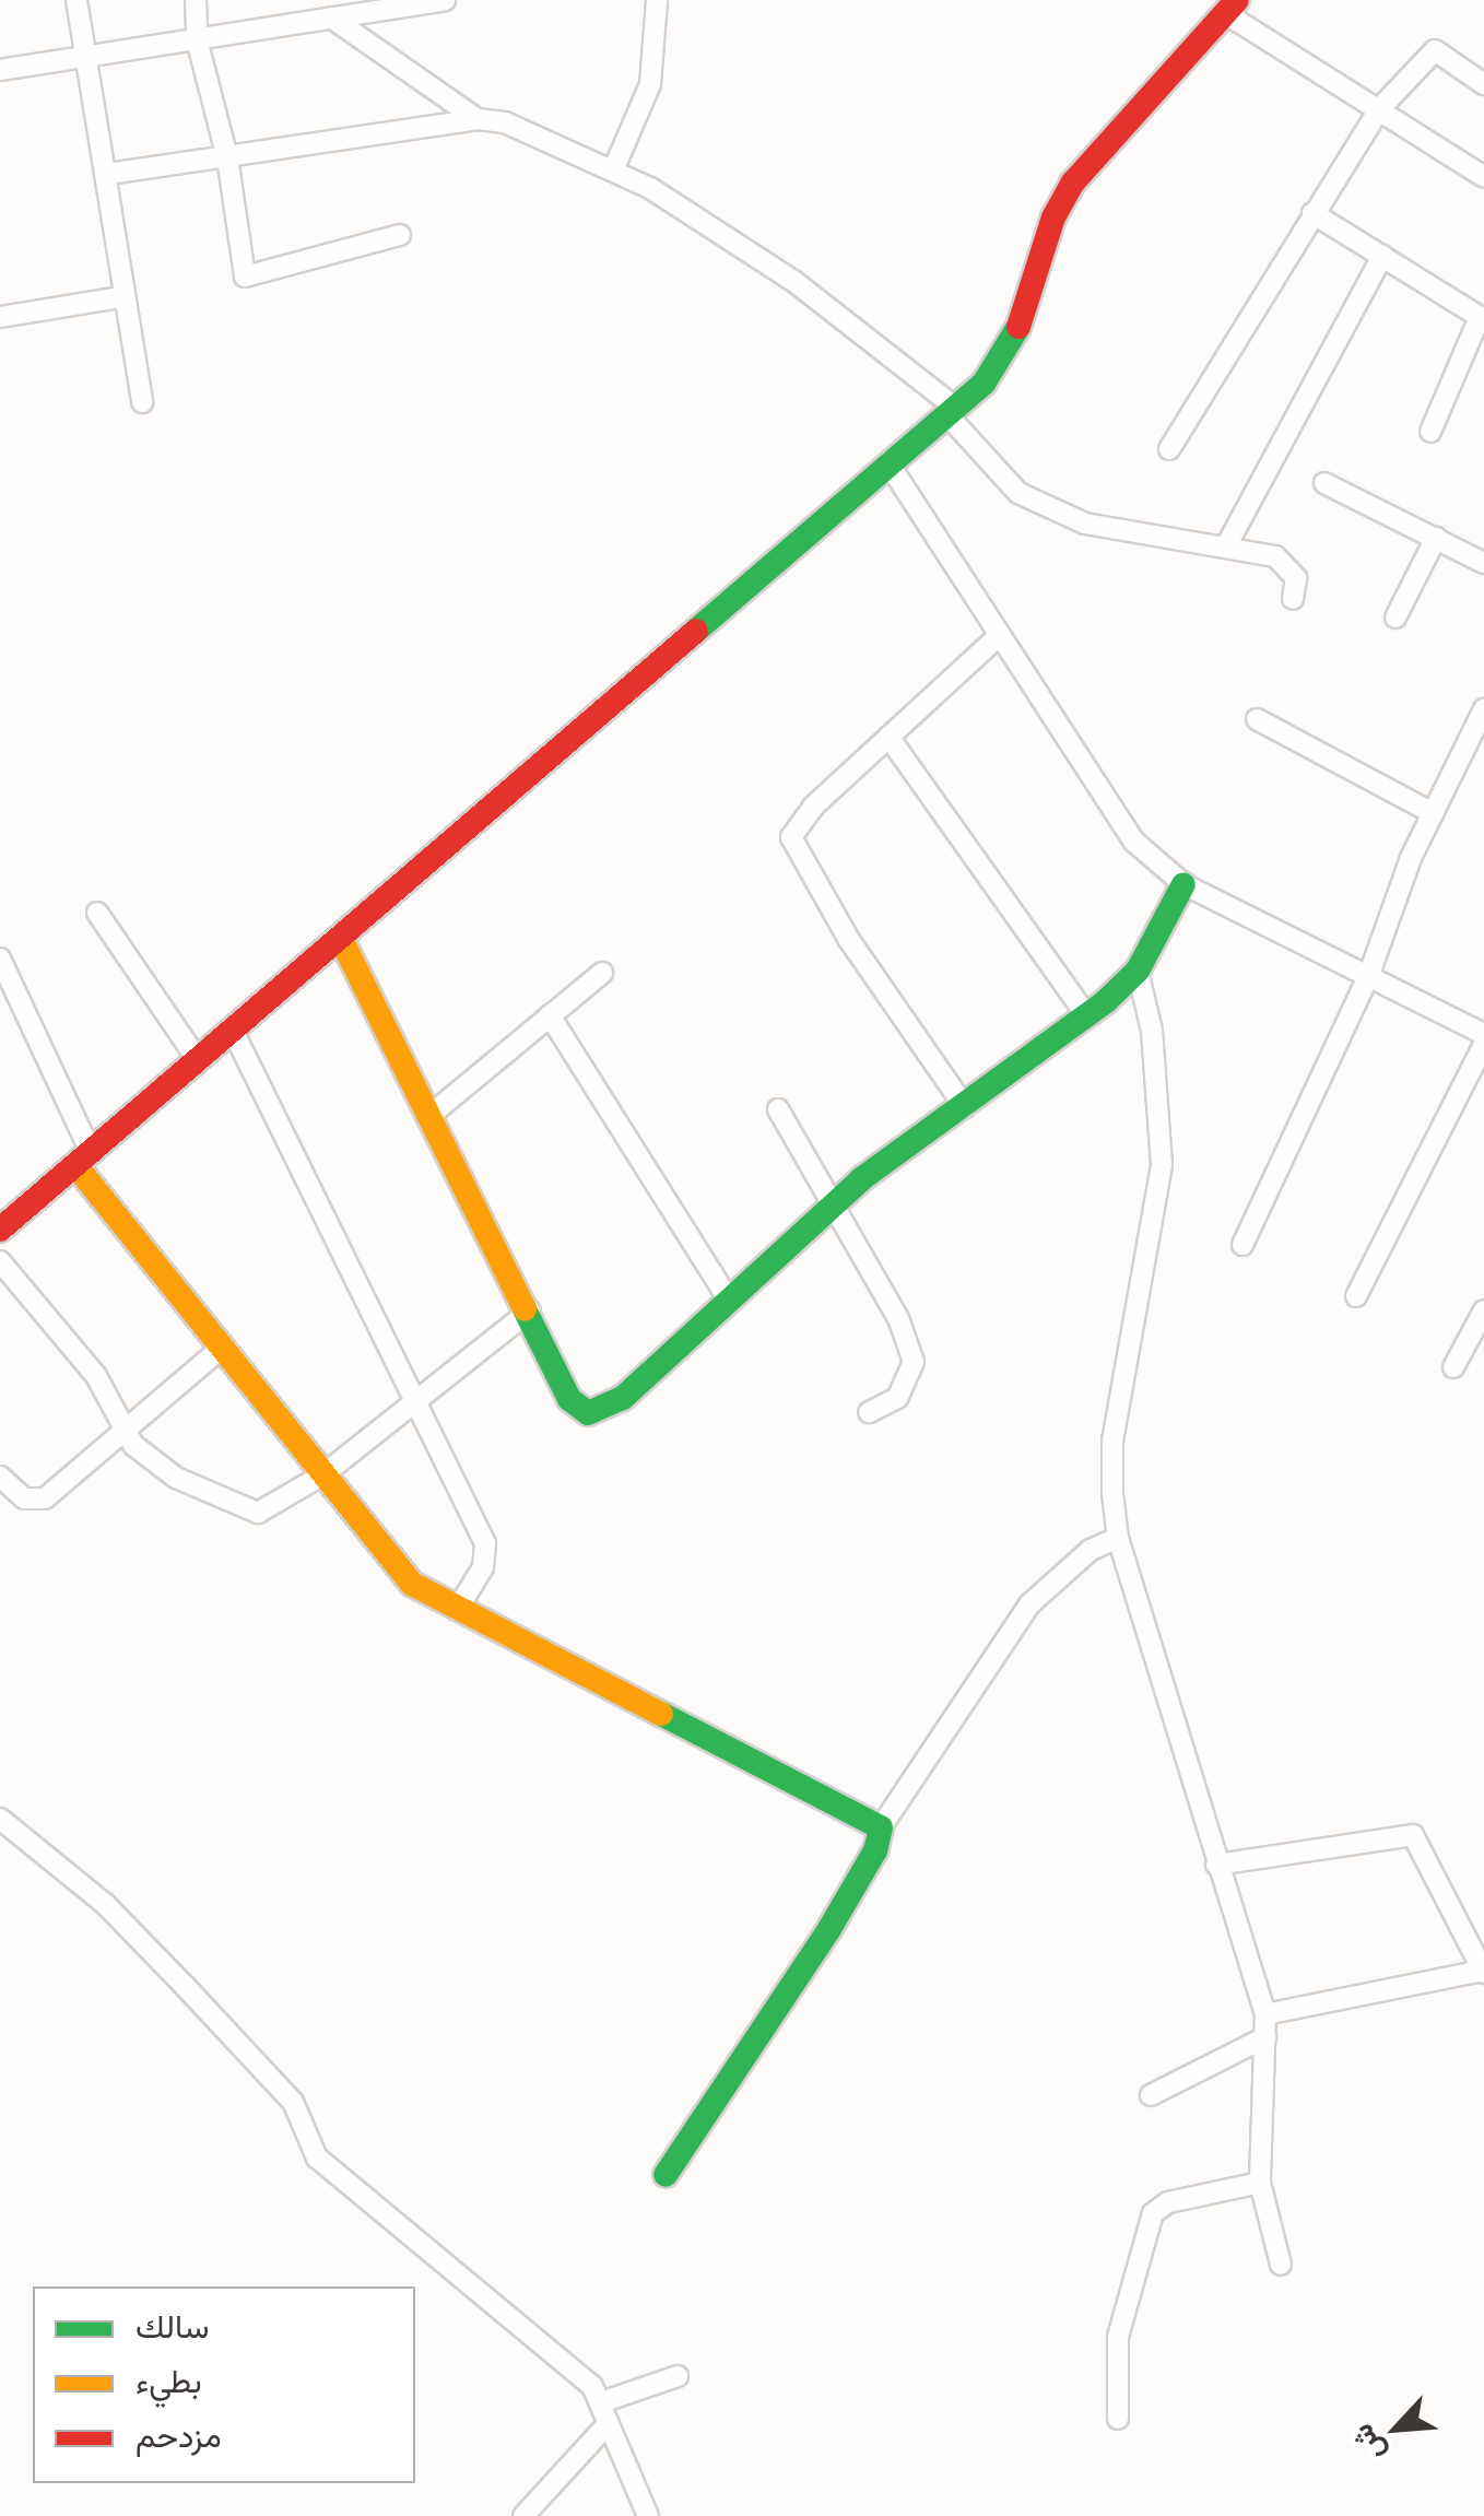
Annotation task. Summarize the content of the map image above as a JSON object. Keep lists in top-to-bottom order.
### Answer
{
  "legend": ["سالك", "بطيء", "مزدحم"],
  "north": "bottom left"
}
